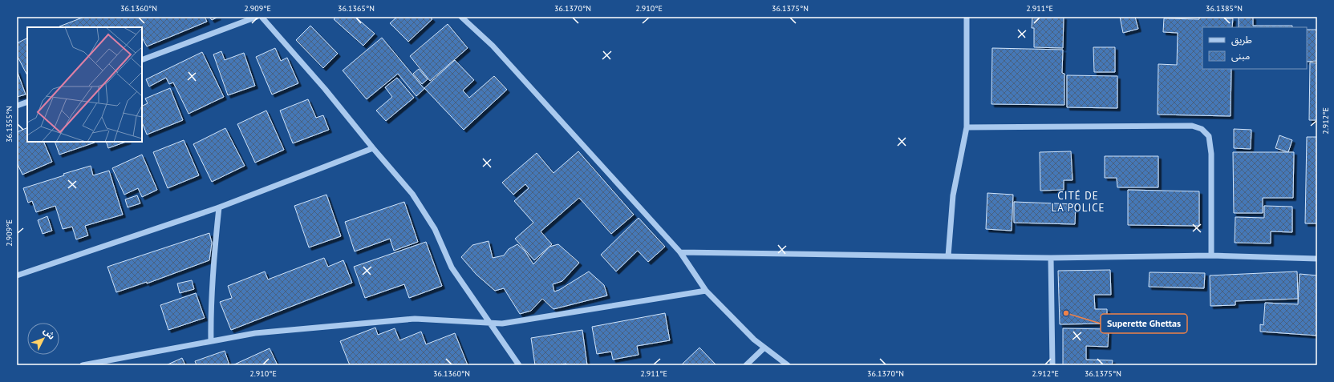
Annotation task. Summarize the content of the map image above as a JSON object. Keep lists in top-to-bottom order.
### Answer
{
  "districts": ["CITÉ DE LA POLICE"],
  "places": ["Superette Ghettas"],
  "legend": ["طريق", "مبنى"],
  "north": "top right",
  "coordinates": [
    "36.1360°N",
    "2.909°E",
    "36.1365°N",
    "36.1370°N",
    "2.910°E",
    "36.1375°N",
    "2.911°E",
    "36.1385°N",
    "2.912°E",
    "36.1355°N"
  ]
}
